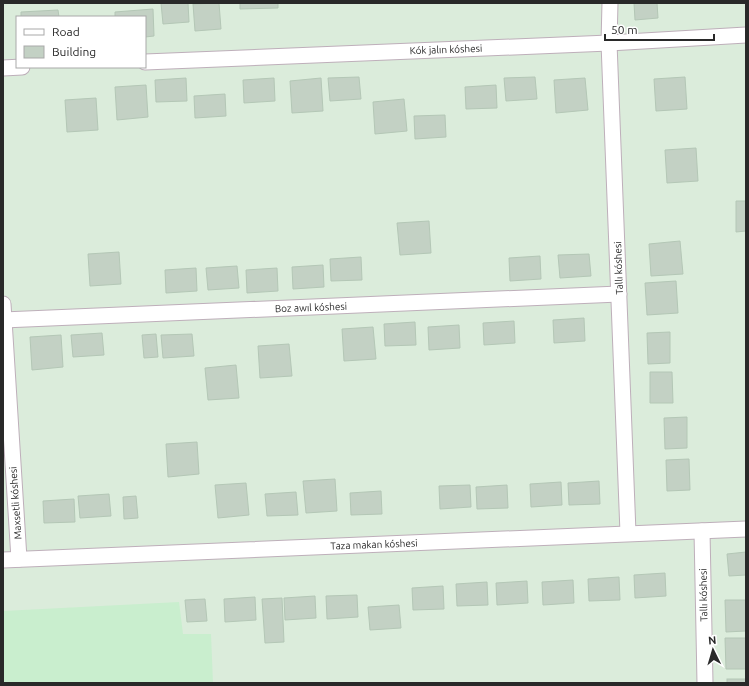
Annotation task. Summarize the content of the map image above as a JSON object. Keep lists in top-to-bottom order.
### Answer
{
  "streets": {
    "street": [
      "Kók jalın kóshesi",
      "Tallı kóshesi",
      "Boz awıl kóshesi",
      "Maxsetli kóshesi",
      "Taza makan kóshesi"
    ]
  },
  "crossings": [
    ["Kók jalın kóshesi", "Tallı kóshesi"],
    ["Tallı kóshesi", "Boz awıl kóshesi"],
    ["Tallı kóshesi", "Taza makan kóshesi"],
    ["Boz awıl kóshesi", "Maxsetli kóshesi"],
    ["Maxsetli kóshesi", "Taza makan kóshesi"]
  ],
  "legend": ["Road", "Building"],
  "scale_bar": "50 m",
  "north": "top"
}
